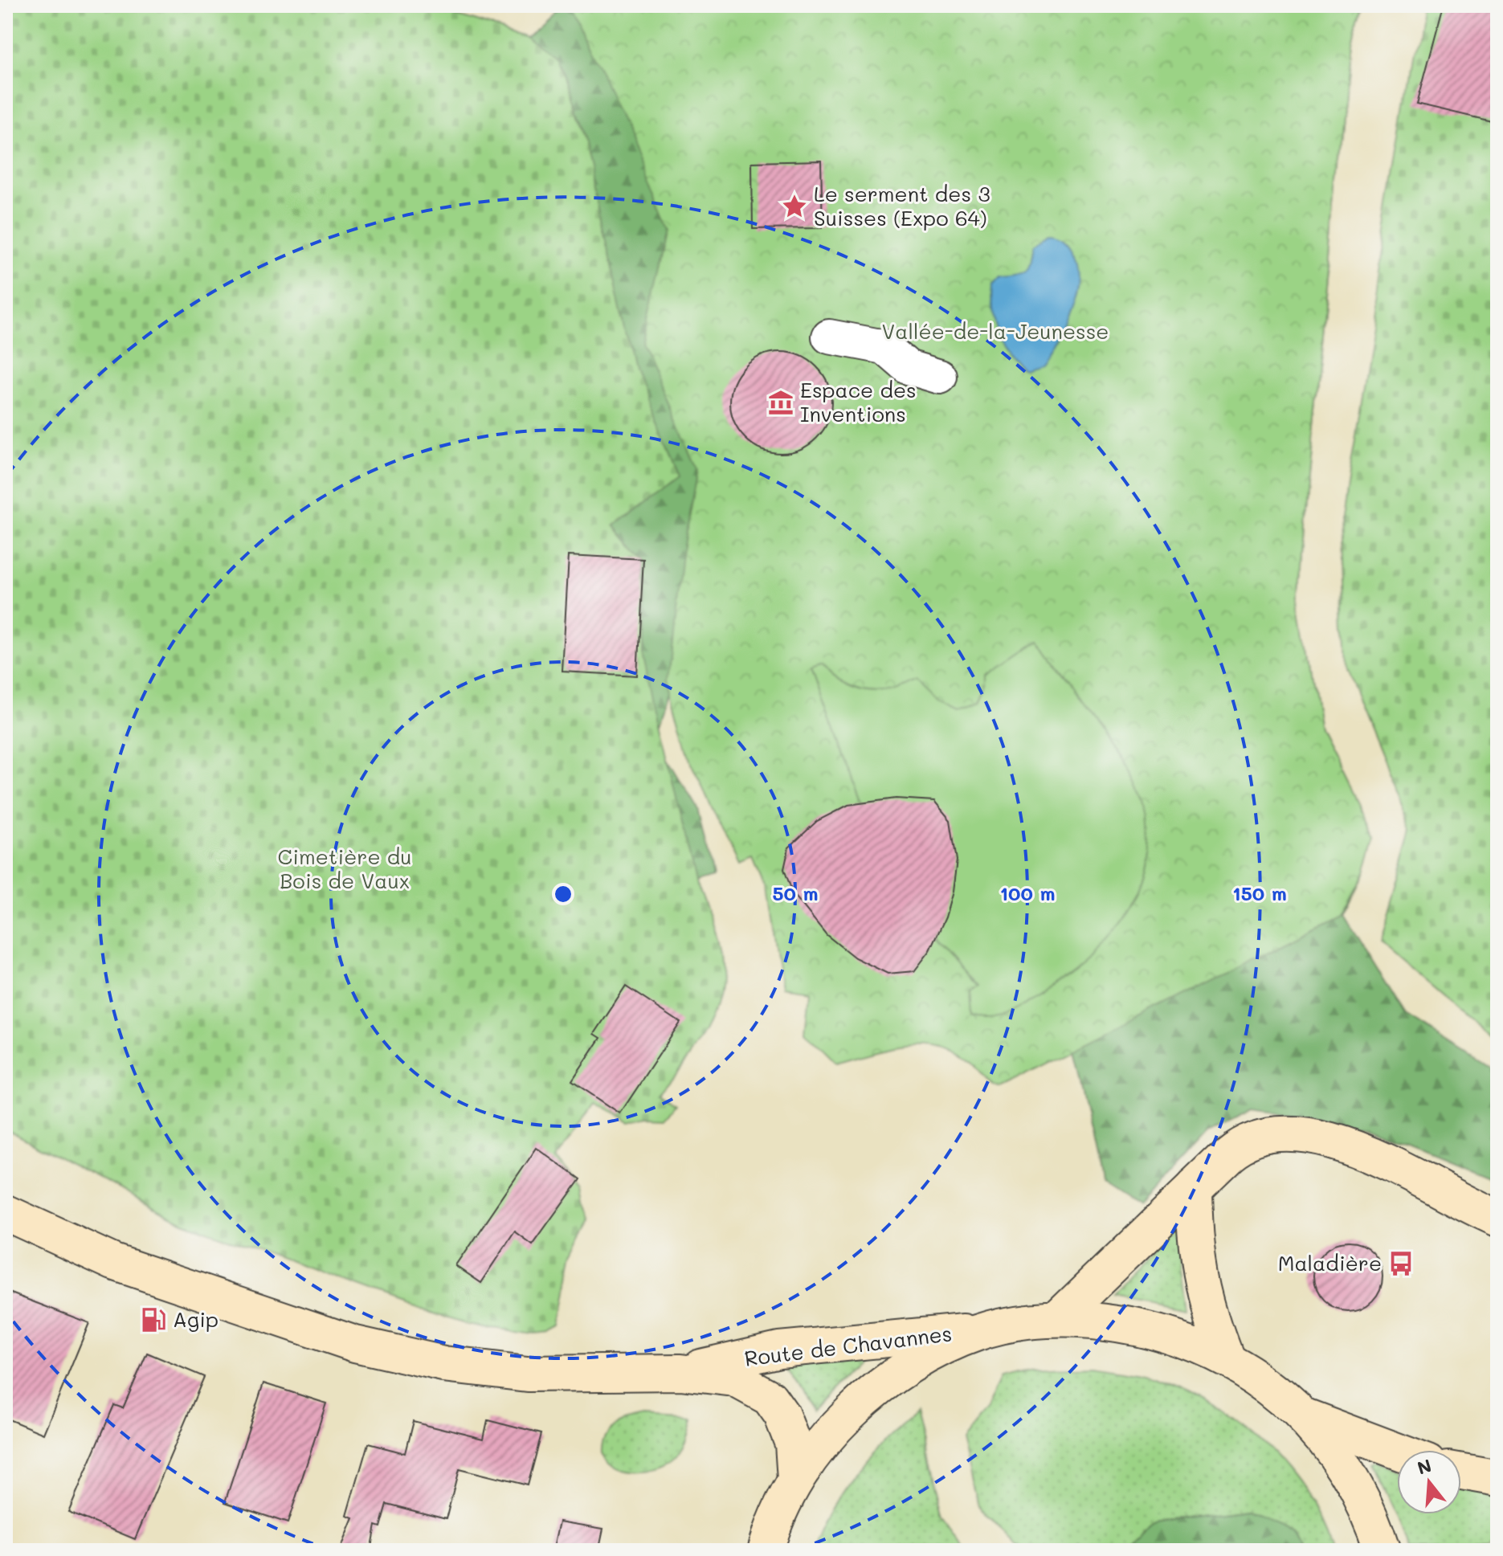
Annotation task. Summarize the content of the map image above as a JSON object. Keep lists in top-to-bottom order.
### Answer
{
  "streets": {
    "main road": ["Route de Chavannes"]
  },
  "parks": ["Vallée-de-la-Jeunesse", "Cimetière du Bois de Vaux"],
  "places": {
    "place": ["Le serment des 3 Suisses (Expo 64)"],
    "museum": ["Espace des Inventions"],
    "bus stop": ["Maladière"],
    "fuel station": ["Agip"]
  },
  "north": "top",
  "rings": ["50 m", "100 m", "150 m"]
}
